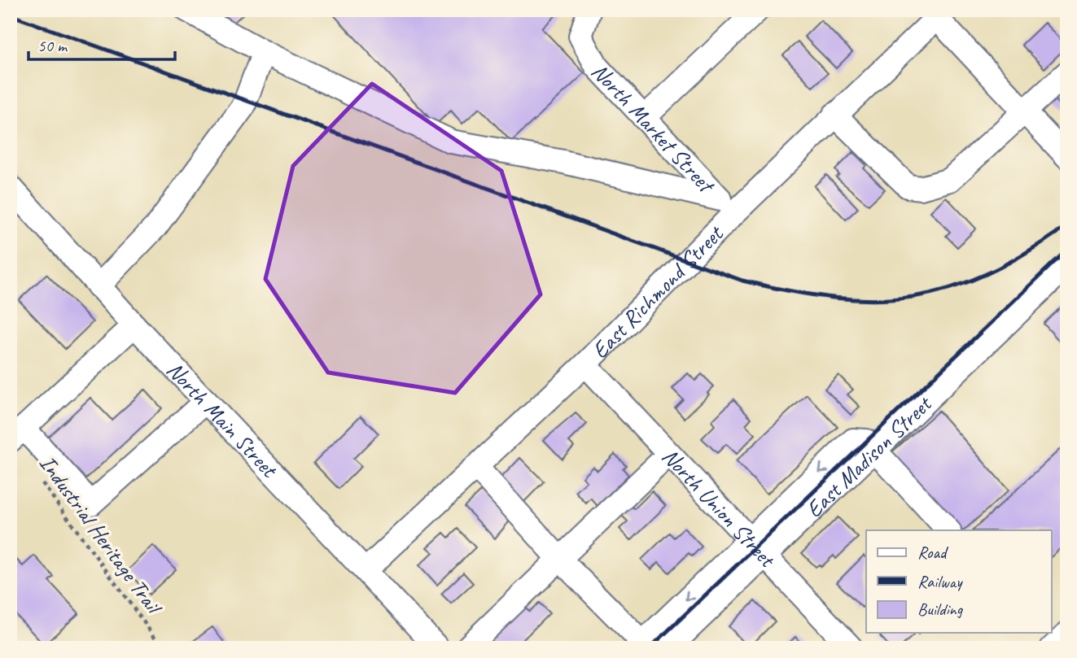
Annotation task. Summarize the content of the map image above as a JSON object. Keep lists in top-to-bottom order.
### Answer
{
  "streets": {
    "street": [
      "North Market Street",
      "East Richmond Street",
      "North Main Street",
      "East Madison Street",
      "North Union Street"
    ],
    "path": ["Industrial Heritage Trail"]
  },
  "crossings": [
    ["North Market Street", "East Richmond Street"],
    ["East Richmond Street", "North Main Street"],
    ["East Richmond Street", "North Union Street"],
    ["East Madison Street", "North Union Street"]
  ],
  "legend": ["Road", "Railway", "Building"],
  "scale_bar": "50 m"
}
